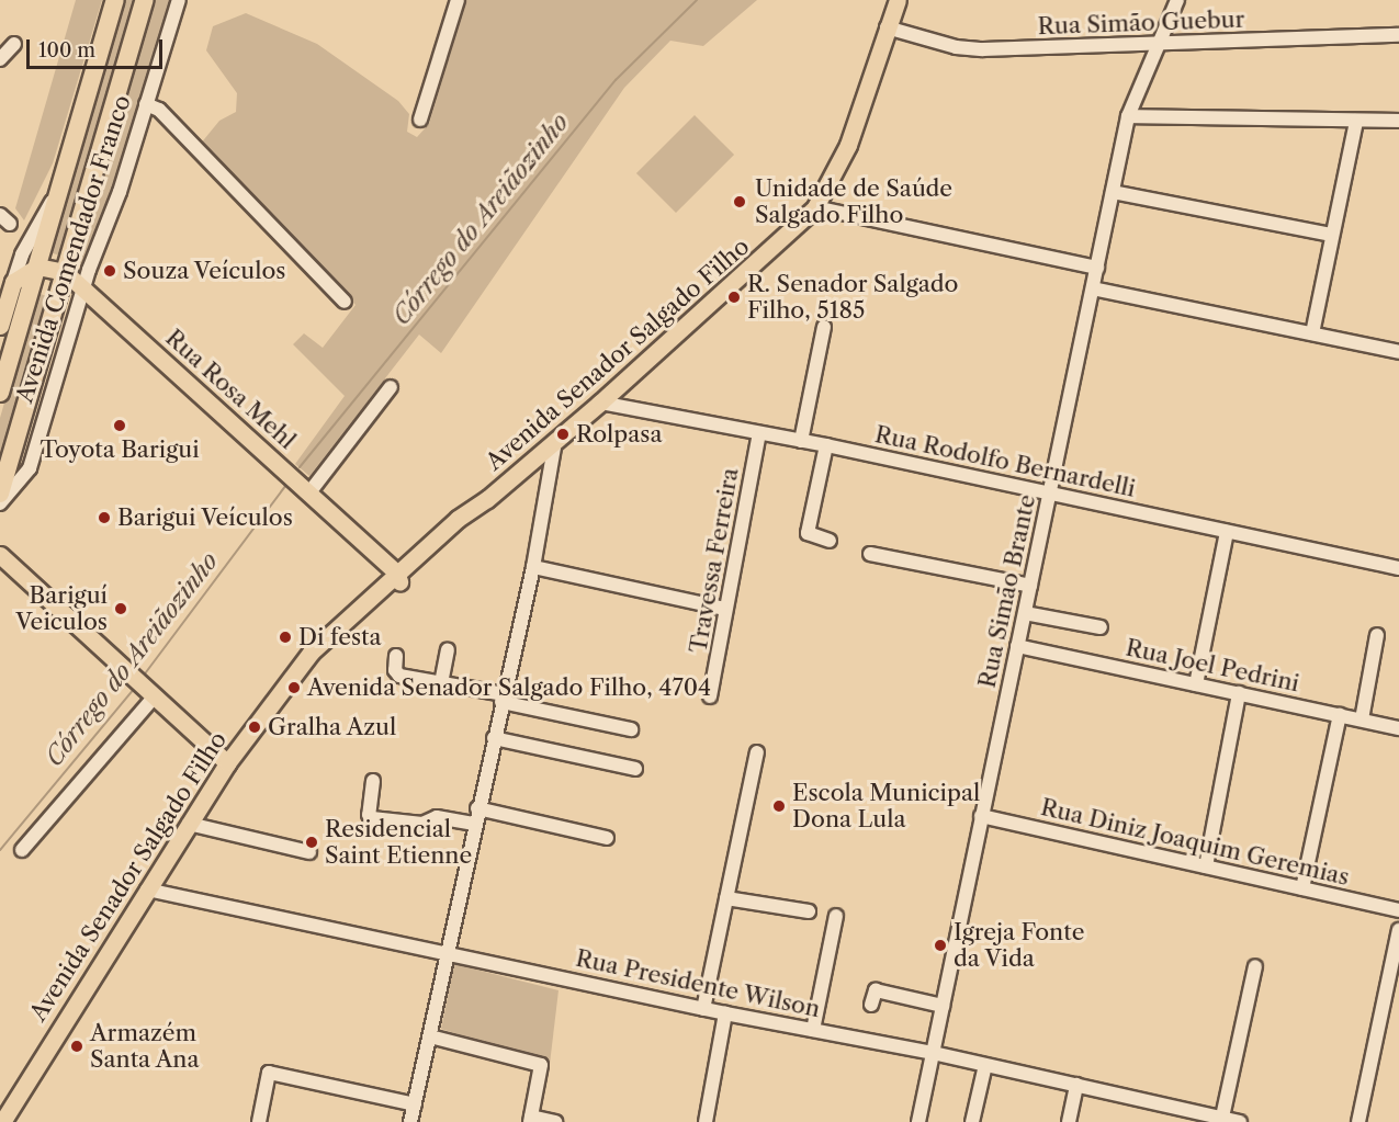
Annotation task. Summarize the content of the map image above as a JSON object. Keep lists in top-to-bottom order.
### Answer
{
  "streets": {
    "highway": ["Avenida Comendador Franco"],
    "main road": ["Avenida Senador Salgado Filho", "Rua Rosa Mehl"],
    "street": [
      "Rua Simão Guebur",
      "Rua Rodolfo Bernardelli",
      "Travessa Ferreira",
      "Rua Simão Brante",
      "Rua Joel Pedrini",
      "Rua Diniz Joaquim Geremias",
      "Rua Presidente Wilson"
    ]
  },
  "crossings": [
    ["Rua Simão Guebur", "Avenida Senador Salgado Filho"],
    ["Rua Simão Guebur", "Rua Simão Brante"],
    ["Avenida Comendador Franco", "Rua Rosa Mehl"],
    ["Avenida Senador Salgado Filho", "Rua Rosa Mehl"],
    ["Avenida Senador Salgado Filho", "Rua Rodolfo Bernardelli"],
    ["Avenida Senador Salgado Filho", "Rua Presidente Wilson"],
    ["Rua Rodolfo Bernardelli", "Travessa Ferreira"],
    ["Rua Rodolfo Bernardelli", "Rua Simão Brante"],
    ["Rua Simão Brante", "Rua Joel Pedrini"],
    ["Rua Simão Brante", "Rua Diniz Joaquim Geremias"],
    ["Rua Simão Brante", "Rua Presidente Wilson"]
  ],
  "water": ["Córrego do Areiãozinho"],
  "places": [
    "Unidade de Saúde Salgado Filho",
    "Souza Veículos",
    "R. Senador Salgado Filho, 5185",
    "Toyota Barigui",
    "Rolpasa",
    "Barigui Veículos",
    "Bariguí Veiculos",
    "Di festa",
    "Avenida Senador Salgado Filho, 4704",
    "Gralha Azul",
    "Escola Municipal Dona Lula",
    "Residencial Saint Etienne",
    "Igreja Fonte da Vida",
    "Armazém Santa Ana"
  ],
  "scale_bar": "100 m"
}
